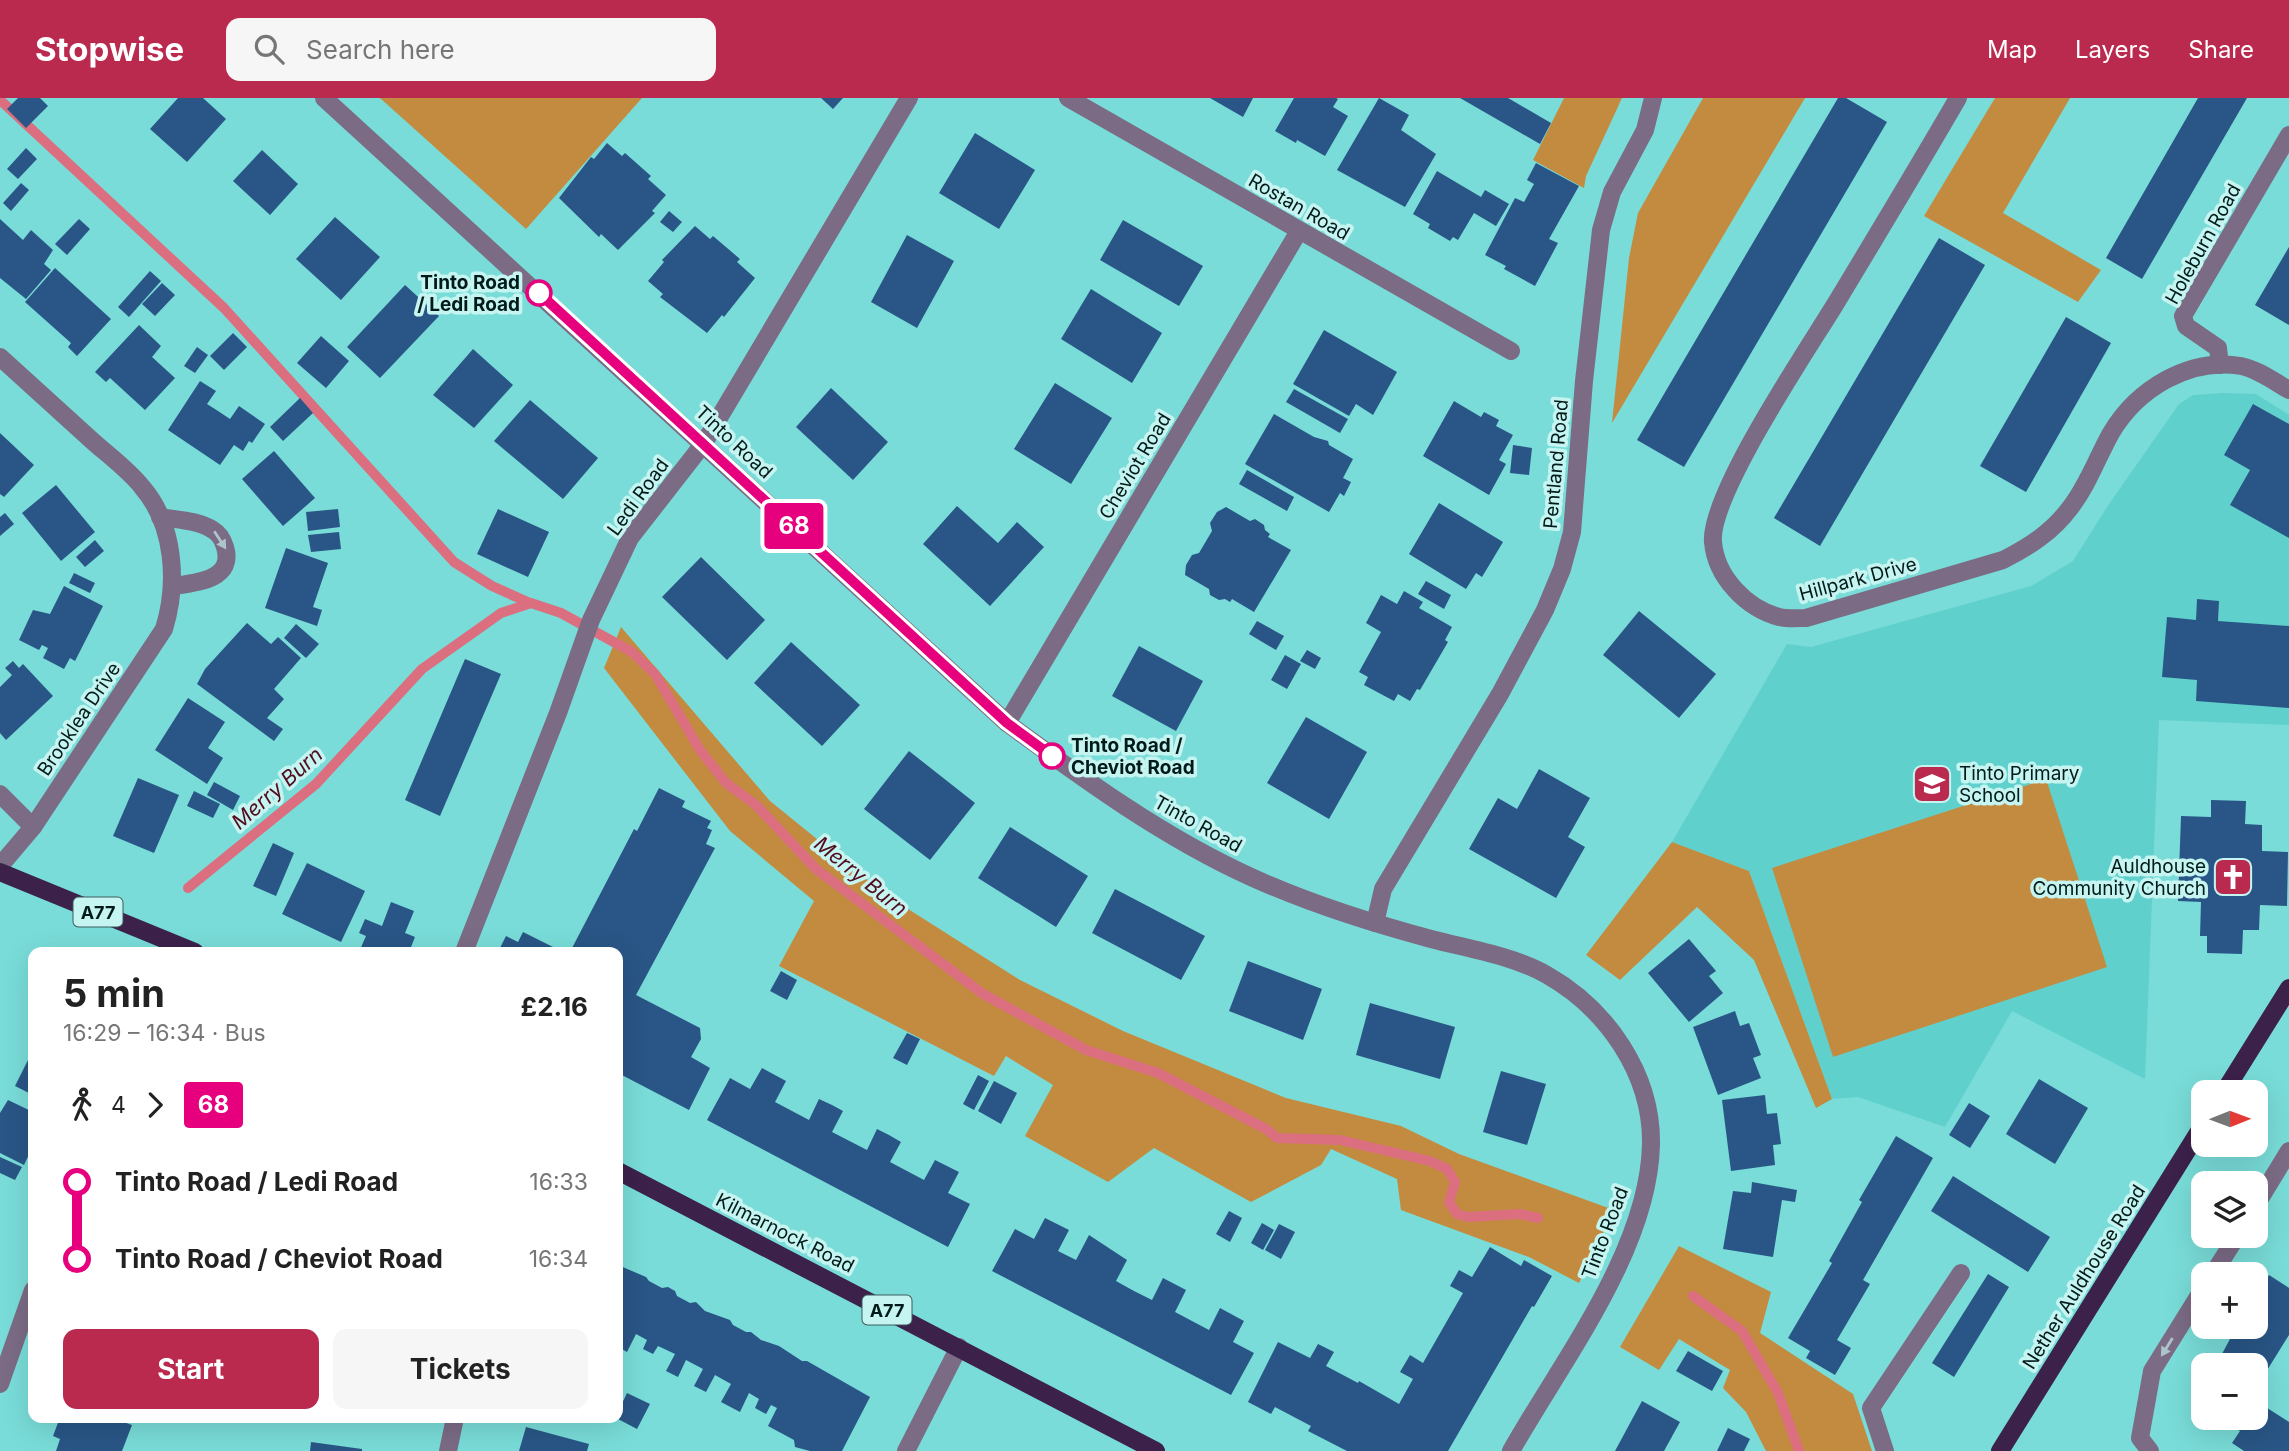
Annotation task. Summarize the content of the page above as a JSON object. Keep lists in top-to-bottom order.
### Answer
{
  "streets": {
    "main road": ["A77", "Kilmarnock Road", "Nether Auldhouse Road"],
    "street": [
      "Rostan Road",
      "Holeburn Road",
      "Tinto Road",
      "Pentland Road",
      "Cheviot Road",
      "Ledi Road",
      "Hillpark Drive",
      "Brooklea Drive"
    ]
  },
  "crossings": [
    ["Rostan Road", "Cheviot Road"],
    ["Holeburn Road", "Hillpark Drive"],
    ["Tinto Road", "Pentland Road"],
    ["Tinto Road", "Cheviot Road"],
    ["Tinto Road", "Ledi Road"]
  ],
  "water": ["Merry Burn"],
  "places": {
    "other": ["Tinto Road / Ledi Road", "Tinto Road / Cheviot Road"],
    "school or university": ["Tinto Primary School"],
    "church": ["Auldhouse Community Church"]
  },
  "lines": ["bus line 68"],
  "north": "right",
  "page": {
    "header": "Stopwise",
    "search": "Search here",
    "nav": ["Map", "Layers", "Share"],
    "on_map": "68",
    "heading": ["5 min", "16:29 – 16:34 · Bus", "£2.16"],
    "legs": ["4", "68"],
    "map_buttons": ["+", "−"],
    "list": [
      {
        "name": "Tinto Road / Ledi Road",
        "value": "16:33"
      },
      {
        "name": "Tinto Road / Cheviot Road",
        "value": "16:34"
      }
    ],
    "buttons": ["Start", "Tickets"]
  }
}
